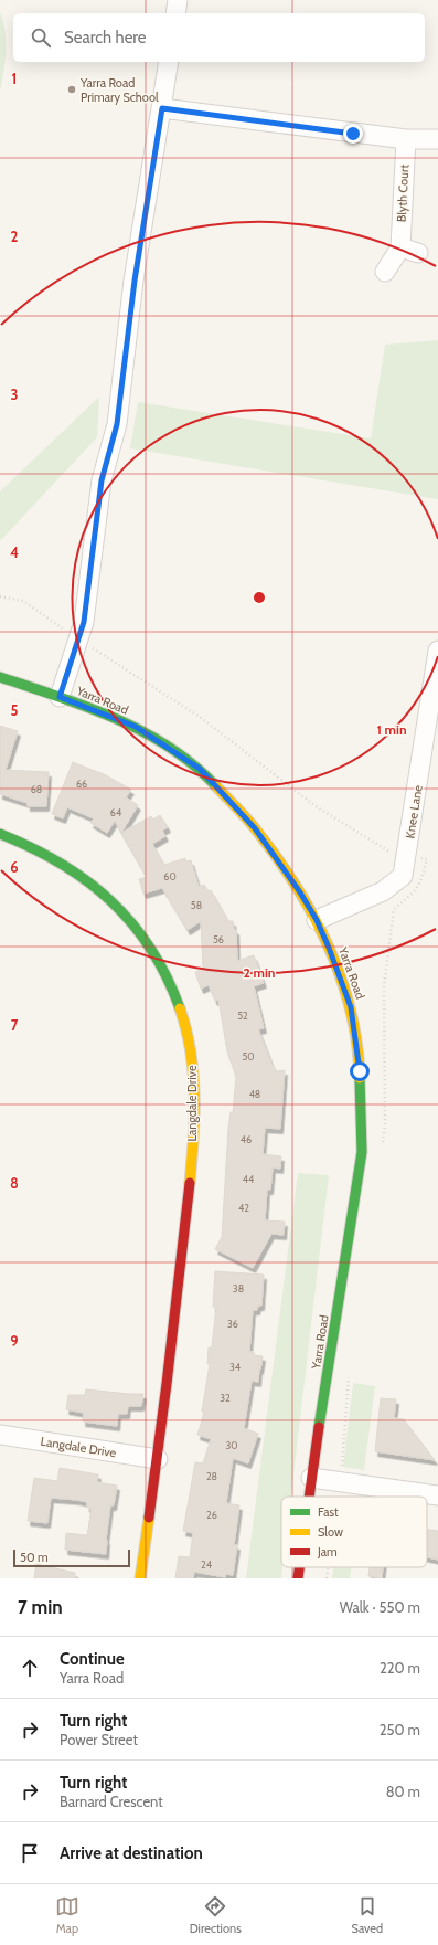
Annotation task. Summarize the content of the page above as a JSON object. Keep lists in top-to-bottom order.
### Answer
{
  "streets": {
    "main road": ["Yarra Road", "Langdale Drive"],
    "street": ["Blyth Court", "Knee Lane"]
  },
  "crossings": [
    ["Yarra Road", "Knee Lane"]
  ],
  "places": ["Yarra Road Primary School"],
  "house_numbers": [
    "66",
    "68",
    "64",
    "60",
    "58",
    "56",
    "52",
    "50",
    "48",
    "46",
    "44",
    "42",
    "38",
    "36",
    "34",
    "32",
    "30",
    "28",
    "26",
    "24"
  ],
  "legend": ["Fast", "Slow", "Jam"],
  "scale_bar": "50 m",
  "page": {
    "search": "Search here",
    "scale": "50 m",
    "heading": ["7 min", "Walk · 550 m"],
    "list": [
      ["Continue", "Yarra Road", "220 m"],
      ["Turn right", "Power Street", "250 m"],
      ["Turn right", "Barnard Crescent", "80 m"],
      "Arrive at destination"
    ],
    "nav": ["Map", "Directions", "Saved"]
  },
  "grid": {
    "rows": [
      "1",
      "2",
      "3",
      "4",
      "5",
      "6",
      "7",
      "8",
      "9"
    ]
  },
  "rings": ["1 min", "2 min"]
}
